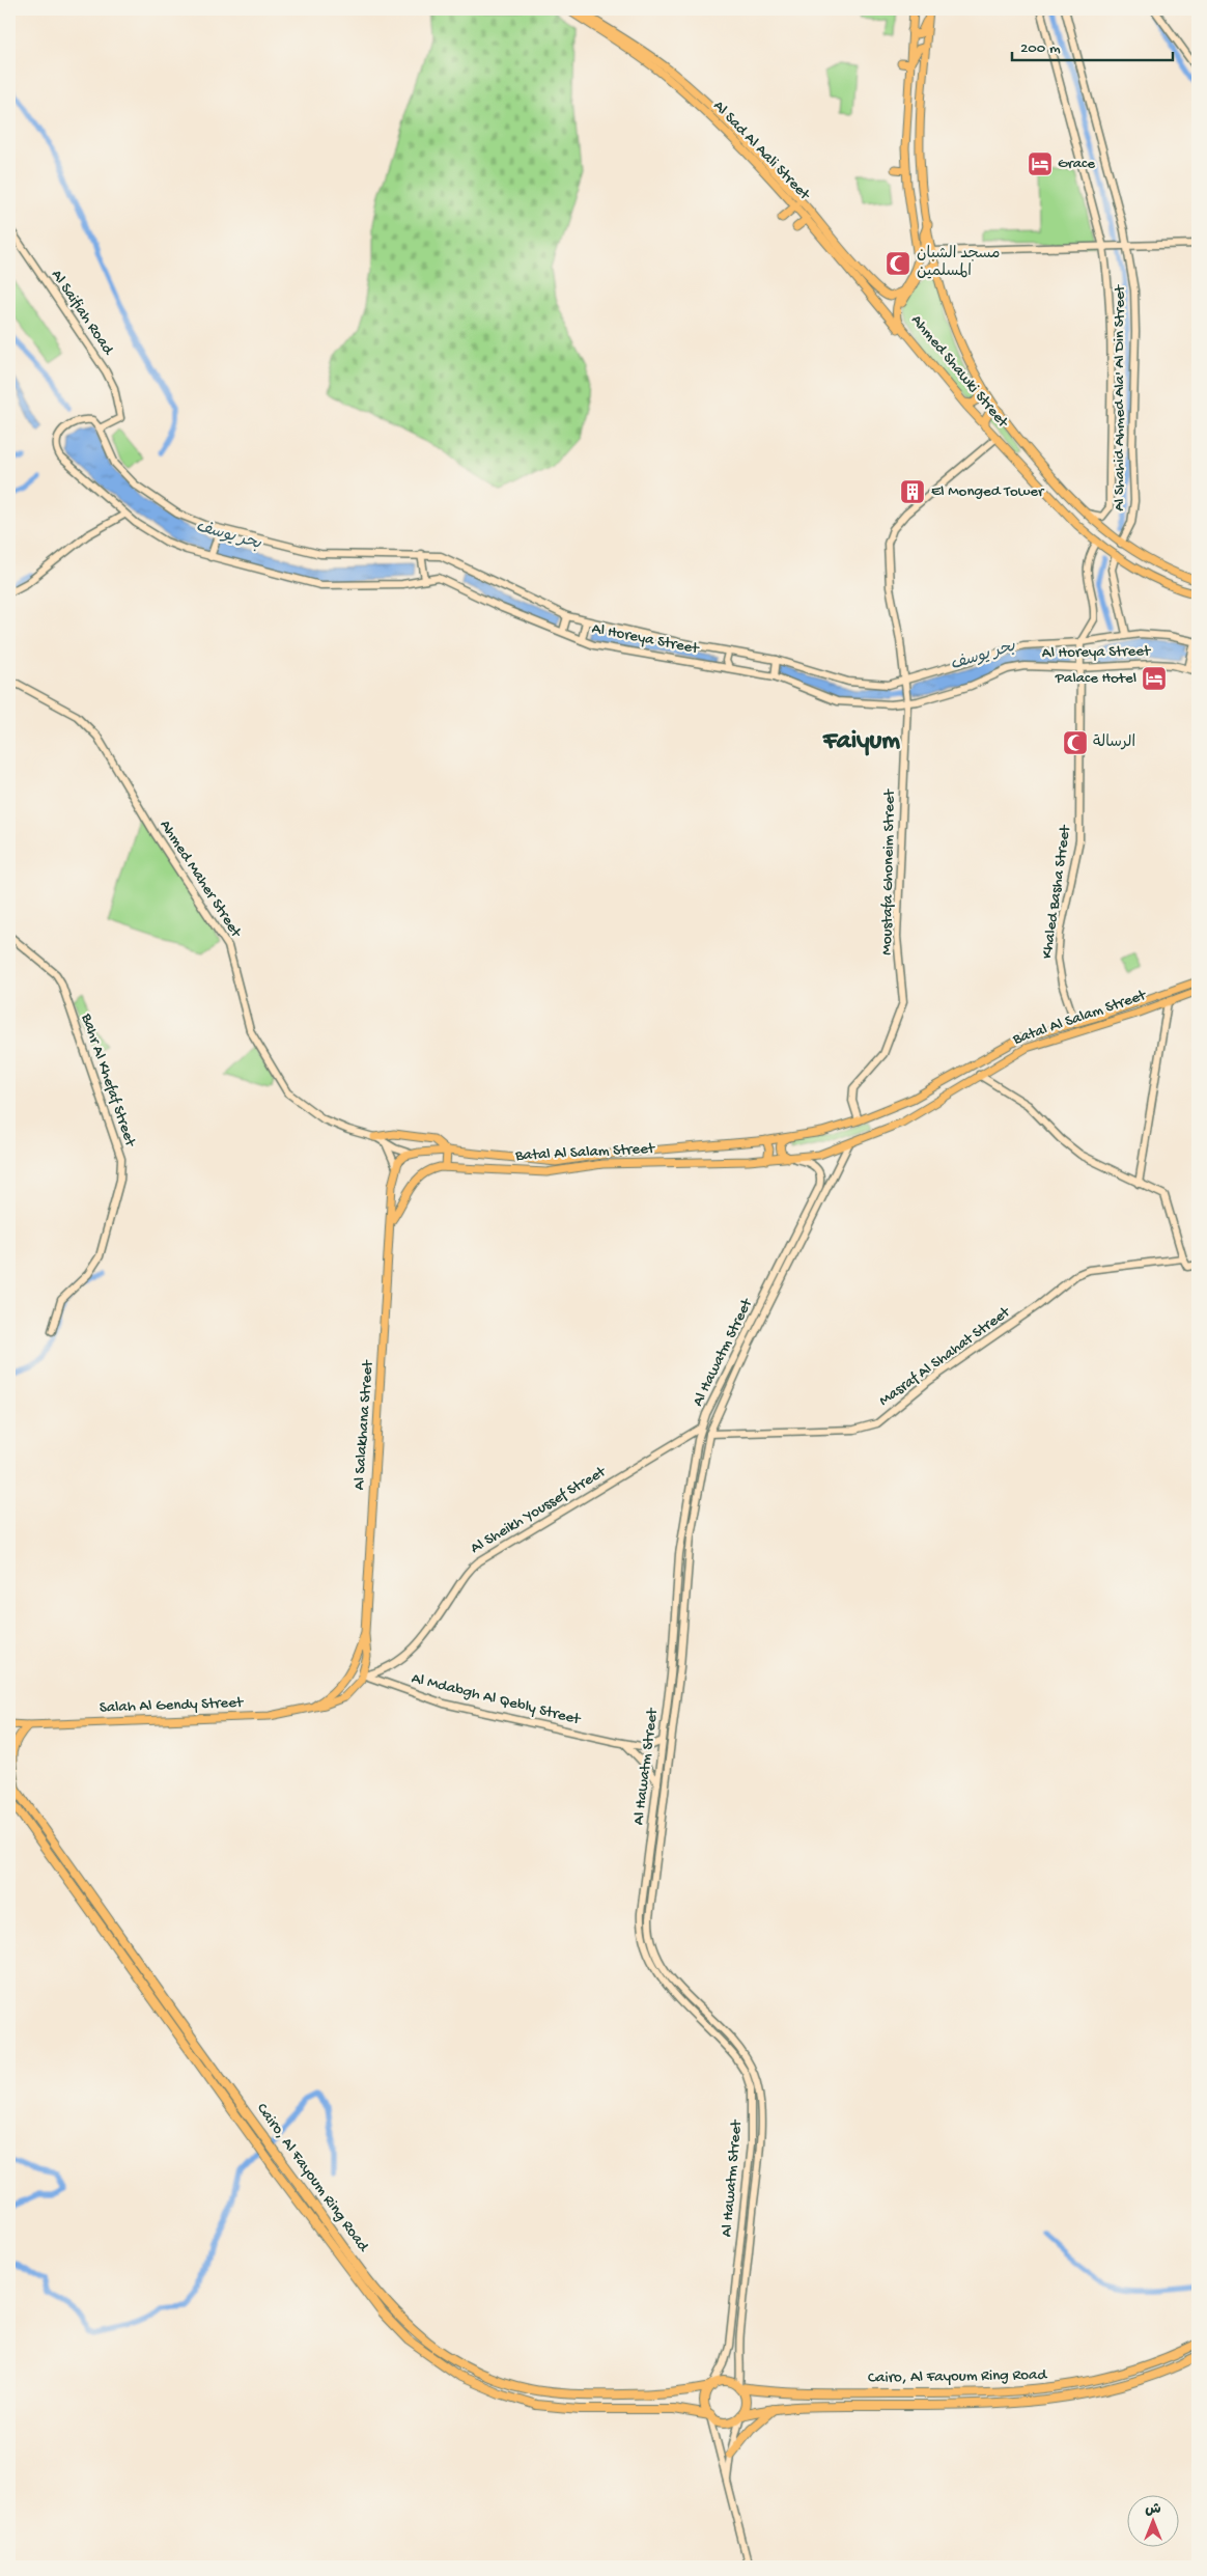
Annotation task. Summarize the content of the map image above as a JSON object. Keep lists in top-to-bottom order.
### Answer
{
  "streets": {
    "highway": ["Cairo, Al Fayoum Ring Road"],
    "main road": [
      "Al Sad Al Aali Street",
      "Ahmed Shawki Street",
      "Batal Al Salam Street",
      "Al Salakhana Street",
      "Salah Al Gendy Street"
    ],
    "street": [
      "Al Saifiah Road",
      "Al Shahid Ahmed Ala' Al Din Street",
      "Al Horeya Street",
      "Moustafa Ghoneim Street",
      "Ahmed Maher Street",
      "Khaled Basha Street",
      "Bahr Al Khefaf Street",
      "Al Hawatm Street",
      "Masraf Al Shahat Street",
      "Al Sheikh Youssef Street",
      "Al Mdabgh Al Qebly Street"
    ]
  },
  "crossings": [
    ["Al Sad Al Aali Street", "Ahmed Shawki Street"],
    ["Al Saifiah Road", "Al Horeya Street"],
    ["Ahmed Shawki Street", "Al Shahid Ahmed Ala' Al Din Street"],
    ["Al Horeya Street", "Moustafa Ghoneim Street"],
    ["Al Horeya Street", "Khaled Basha Street"],
    ["Moustafa Ghoneim Street", "Batal Al Salam Street"],
    ["Ahmed Maher Street", "Batal Al Salam Street"],
    ["Khaled Basha Street", "Batal Al Salam Street"],
    ["Batal Al Salam Street", "Al Hawatm Street"],
    ["Batal Al Salam Street", "Al Salakhana Street"],
    ["Al Hawatm Street", "Masraf Al Shahat Street"],
    ["Al Hawatm Street", "Al Sheikh Youssef Street"],
    ["Al Hawatm Street", "Al Mdabgh Al Qebly Street"],
    ["Al Hawatm Street", "Cairo, Al Fayoum Ring Road"],
    ["Al Salakhana Street", "Salah Al Gendy Street"],
    ["Al Sheikh Youssef Street", "Al Mdabgh Al Qebly Street"],
    ["Al Sheikh Youssef Street", "Salah Al Gendy Street"],
    ["Al Mdabgh Al Qebly Street", "Salah Al Gendy Street"]
  ],
  "districts": ["Faiyum"],
  "water": ["بحر يوسف"],
  "places": {
    "hotel": ["Grace", "Palace Hotel"],
    "mosque": ["مسجد الشبان المسلمين", "الرسالة"],
    "building": ["El Monged Tower"]
  },
  "scale_bar": "200 m",
  "north": "top"
}
